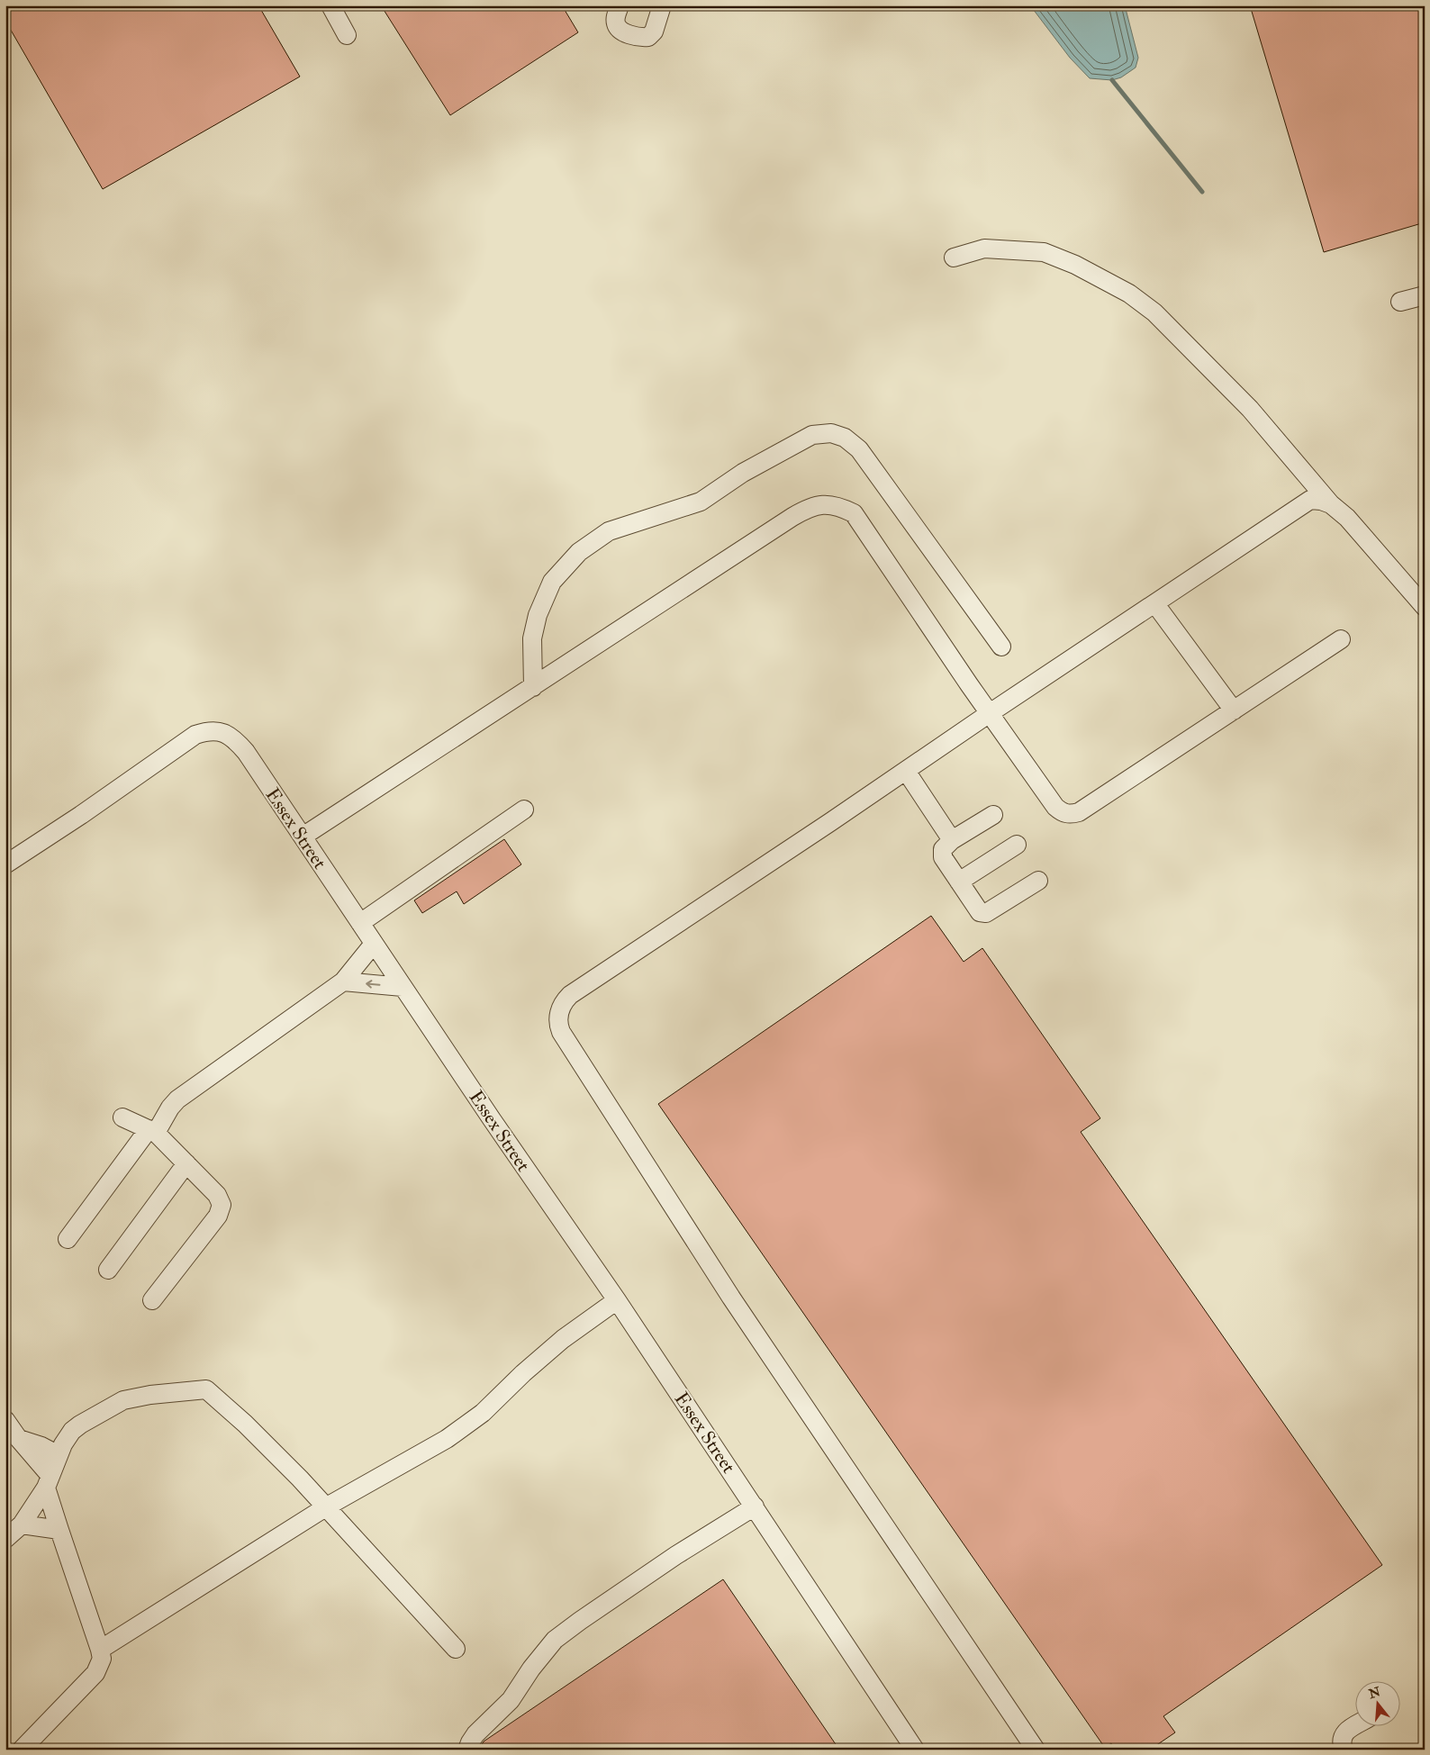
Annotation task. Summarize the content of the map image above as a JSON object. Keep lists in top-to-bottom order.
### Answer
{
  "streets": {
    "street": ["Essex Street"]
  },
  "north": "top"
}
